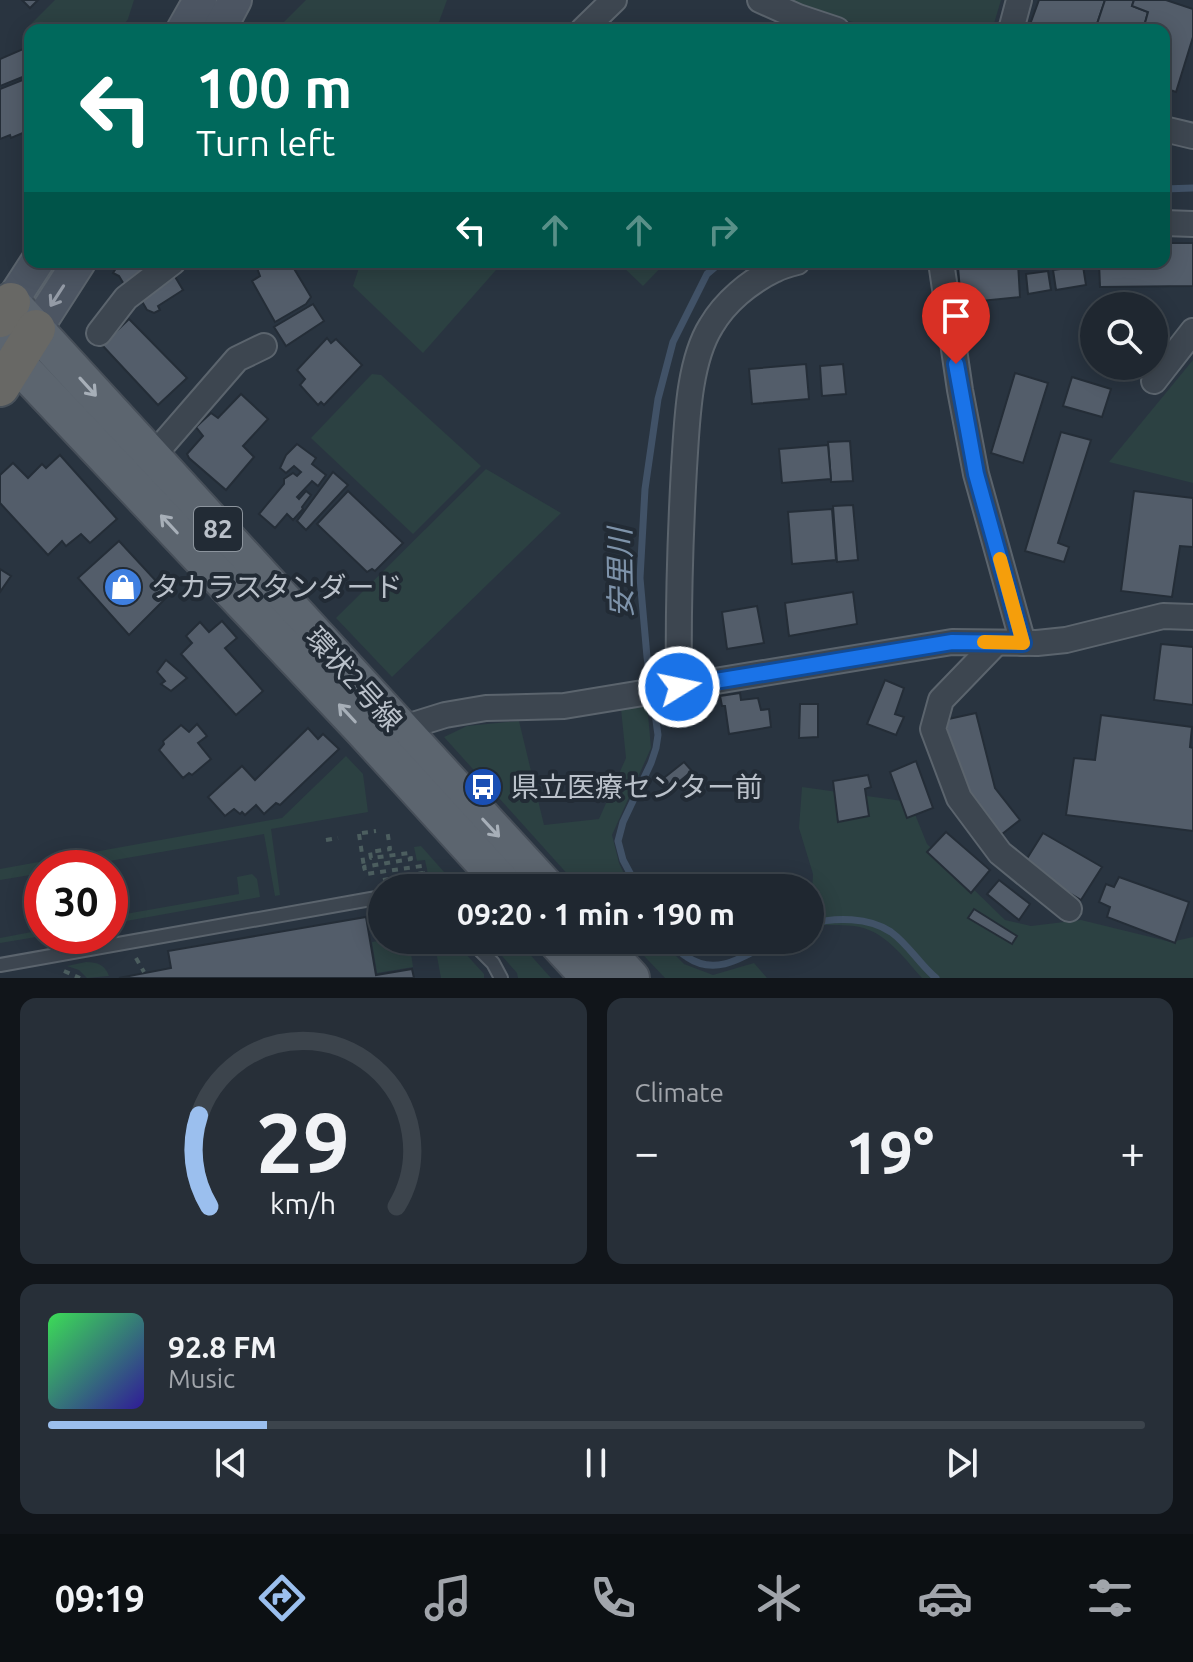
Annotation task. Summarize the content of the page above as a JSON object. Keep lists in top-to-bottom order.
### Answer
{
  "streets": {
    "main road": ["82", "環状2号線"]
  },
  "water": ["安里川"],
  "places": {
    "shop": ["タカラスタンダード"],
    "bus stop": ["県立医療センター前"]
  },
  "page": {
    "turn": ["100 m", "Turn left"],
    "limit": "30",
    "trip": "09:20 · 1 min · 190 m",
    "tile": "Climate",
    "heat": ["−", "19°", "+"],
    "song": ["92.8 FM", "Music"],
    "tabs": "09:19",
    "gauge": ["29", "km/h"]
  }
}
